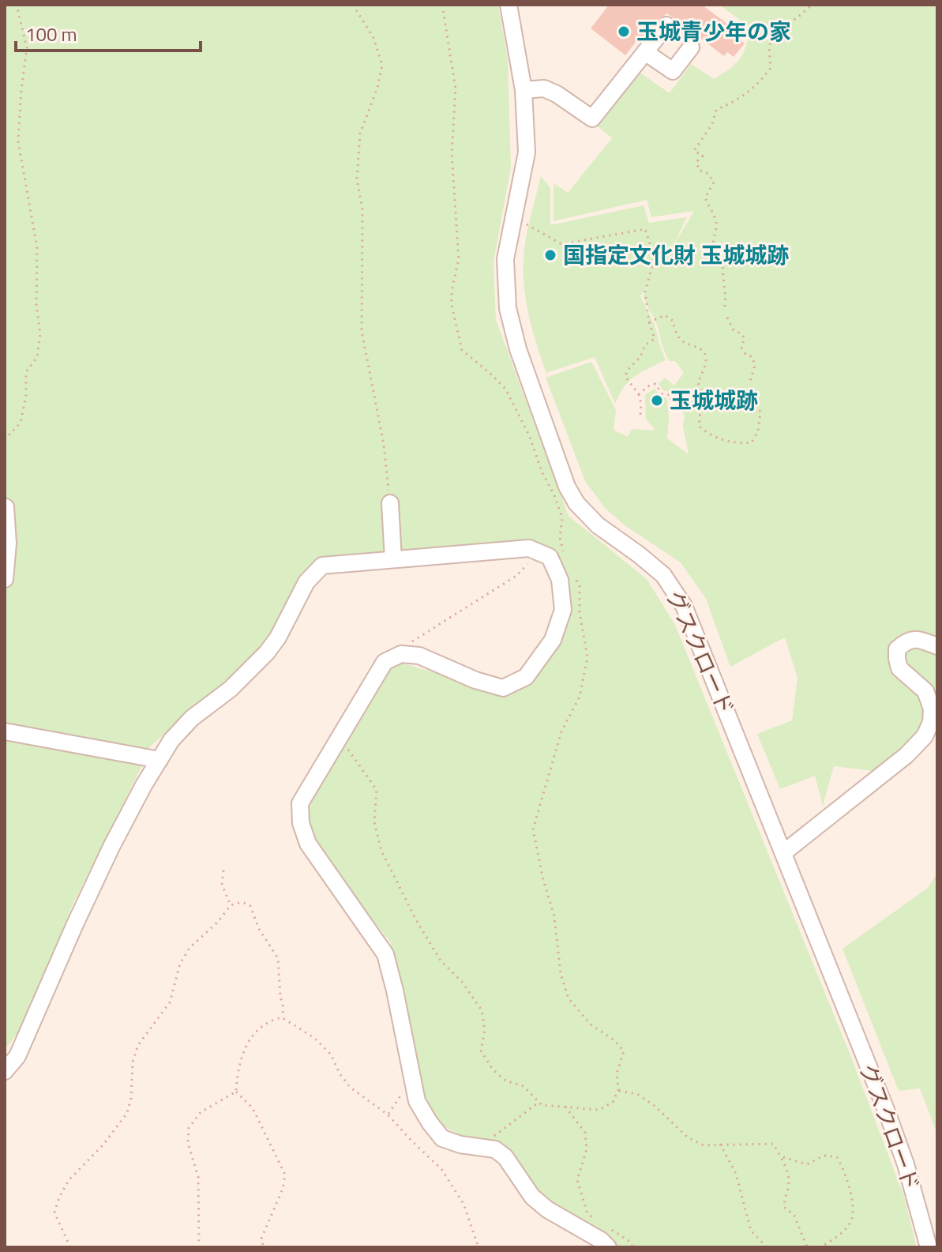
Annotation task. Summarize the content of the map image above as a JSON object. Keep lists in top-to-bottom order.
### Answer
{
  "streets": {
    "street": ["グスクロード"]
  },
  "places": ["玉城青少年の家", "国指定文化財 玉城城跡", "玉城城跡"],
  "scale_bar": "100 m"
}
